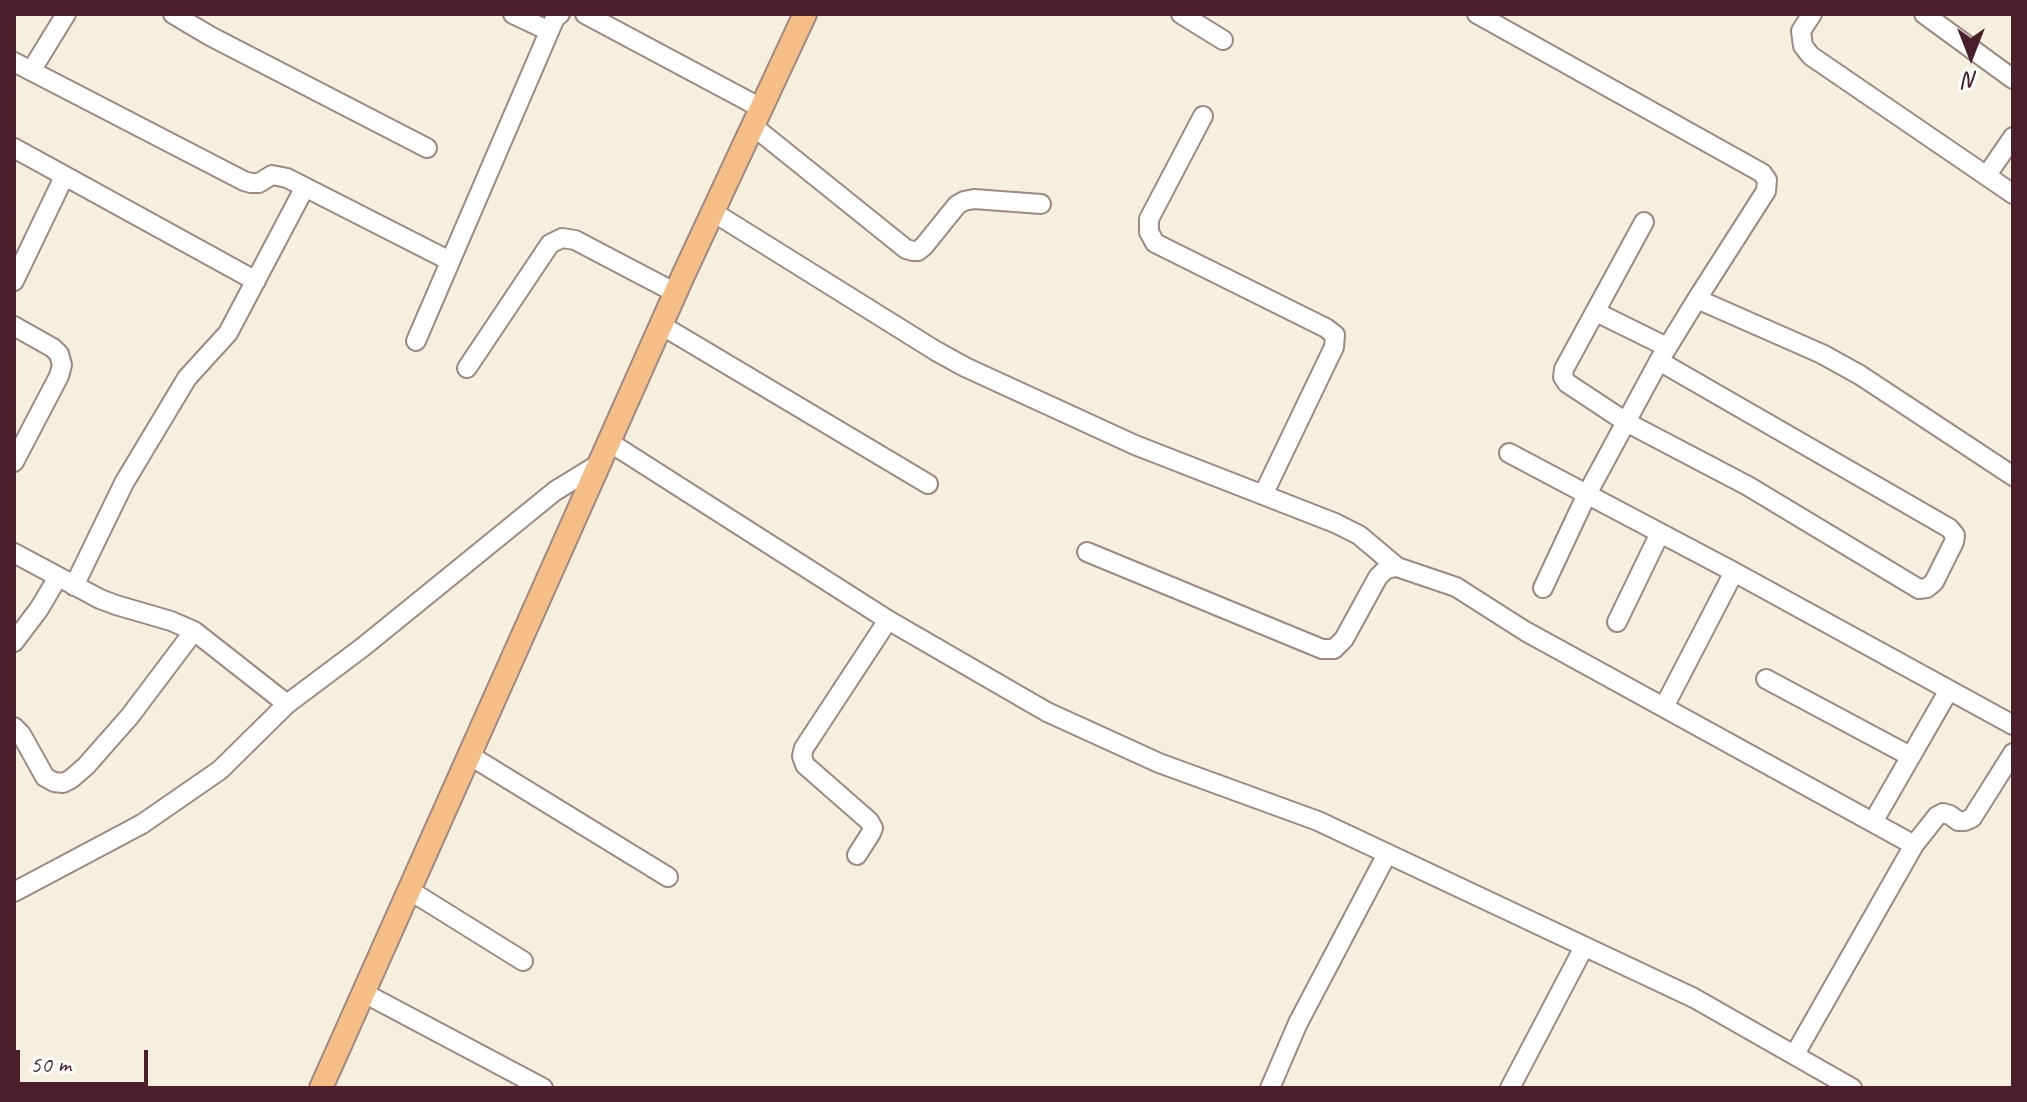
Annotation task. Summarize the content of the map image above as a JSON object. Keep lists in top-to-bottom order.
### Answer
{
  "scale_bar": "50 m",
  "north": "bottom"
}
